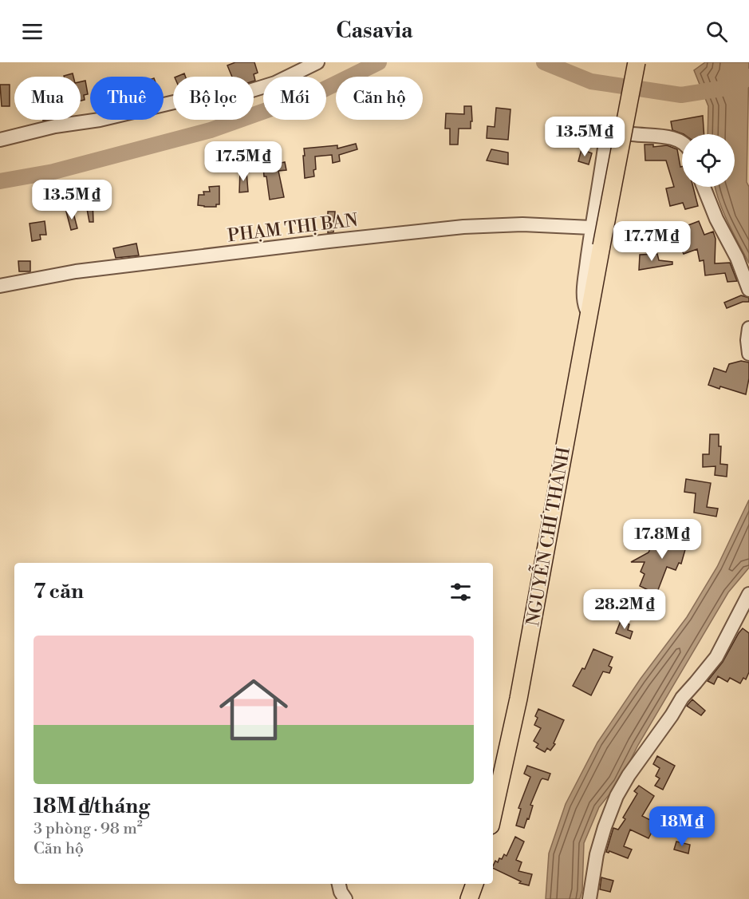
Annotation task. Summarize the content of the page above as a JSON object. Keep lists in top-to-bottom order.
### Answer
{
  "streets": {
    "main road": ["NGUYỄN CHÍ THANH"],
    "street": ["PHẠM THỊ BAN"]
  },
  "page": {
    "header": "Casavia",
    "chip": [
      "Mua",
      "Thuê",
      "Bộ lọc",
      "Mới",
      "Căn hộ"
    ],
    "price": [
      "13.5M ₫",
      "17.5M ₫",
      "13.5M ₫",
      "17.7M ₫",
      "17.8M ₫",
      "28.2M ₫",
      "18M ₫"
    ],
    "heading": "7 căn",
    "list": [
      {
        "name": "18M ₫/tháng",
        "note": "3 phòng · 98 m² · Căn hộ"
      }
    ]
  }
}
